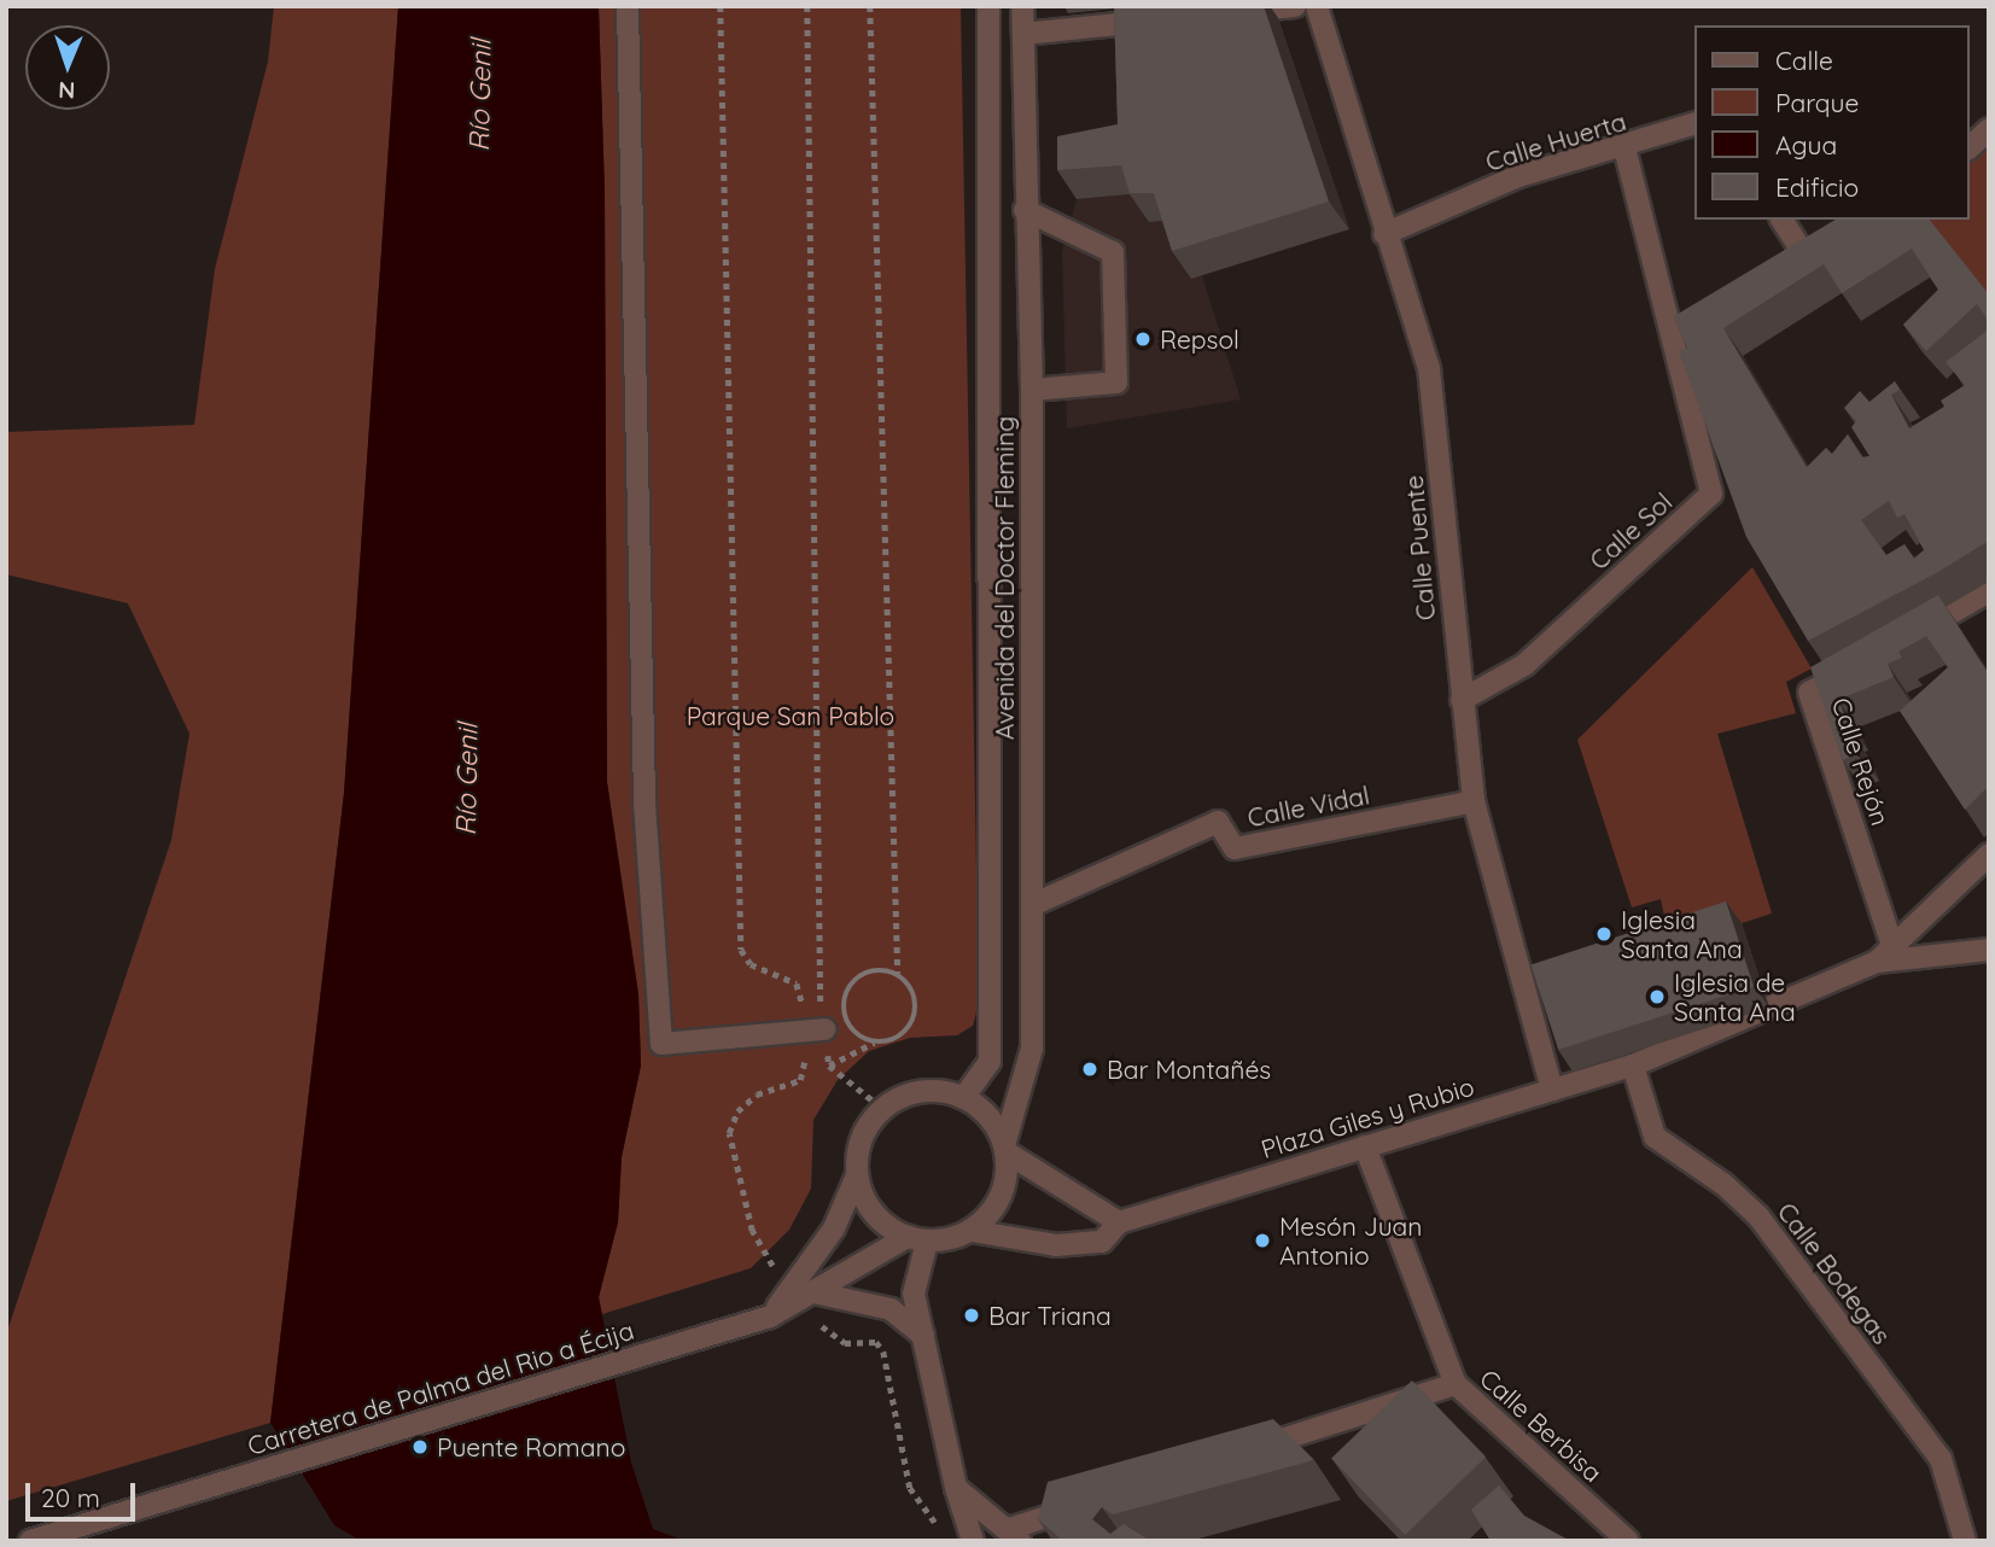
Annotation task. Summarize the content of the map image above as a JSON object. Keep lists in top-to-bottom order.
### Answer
{
  "streets": {
    "street": [
      "Calle Huerta",
      "Calle Sol",
      "Calle Puente",
      "Avenida del Doctor Fleming",
      "Calle Rejón",
      "Calle Vidal",
      "Plaza Giles y Rubio",
      "Calle Bodegas",
      "Carretera de Palma del Rio a Écija",
      "Calle Berbisa"
    ]
  },
  "crossings": [
    ["Calle Huerta", "Calle Sol"],
    ["Calle Huerta", "Calle Puente"],
    ["Calle Sol", "Calle Puente"],
    ["Calle Puente", "Calle Vidal"],
    ["Calle Puente", "Plaza Giles y Rubio"],
    ["Avenida del Doctor Fleming", "Calle Vidal"],
    ["Avenida del Doctor Fleming", "Plaza Giles y Rubio"],
    ["Avenida del Doctor Fleming", "Carretera de Palma del Rio a Écija"],
    ["Plaza Giles y Rubio", "Calle Bodegas"],
    ["Plaza Giles y Rubio", "Carretera de Palma del Rio a Écija"],
    ["Plaza Giles y Rubio", "Calle Berbisa"]
  ],
  "water": ["Río Genil"],
  "parks": ["Parque San Pablo"],
  "places": [
    "Repsol",
    "Iglesia Santa Ana",
    "Iglesia de Santa Ana",
    "Bar Montañés",
    "Mesón Juan Antonio",
    "Bar Triana",
    "Puente Romano"
  ],
  "legend": [
    "Calle",
    "Parque",
    "Agua",
    "Edificio"
  ],
  "scale_bar": "20 m",
  "north": "bottom"
}
